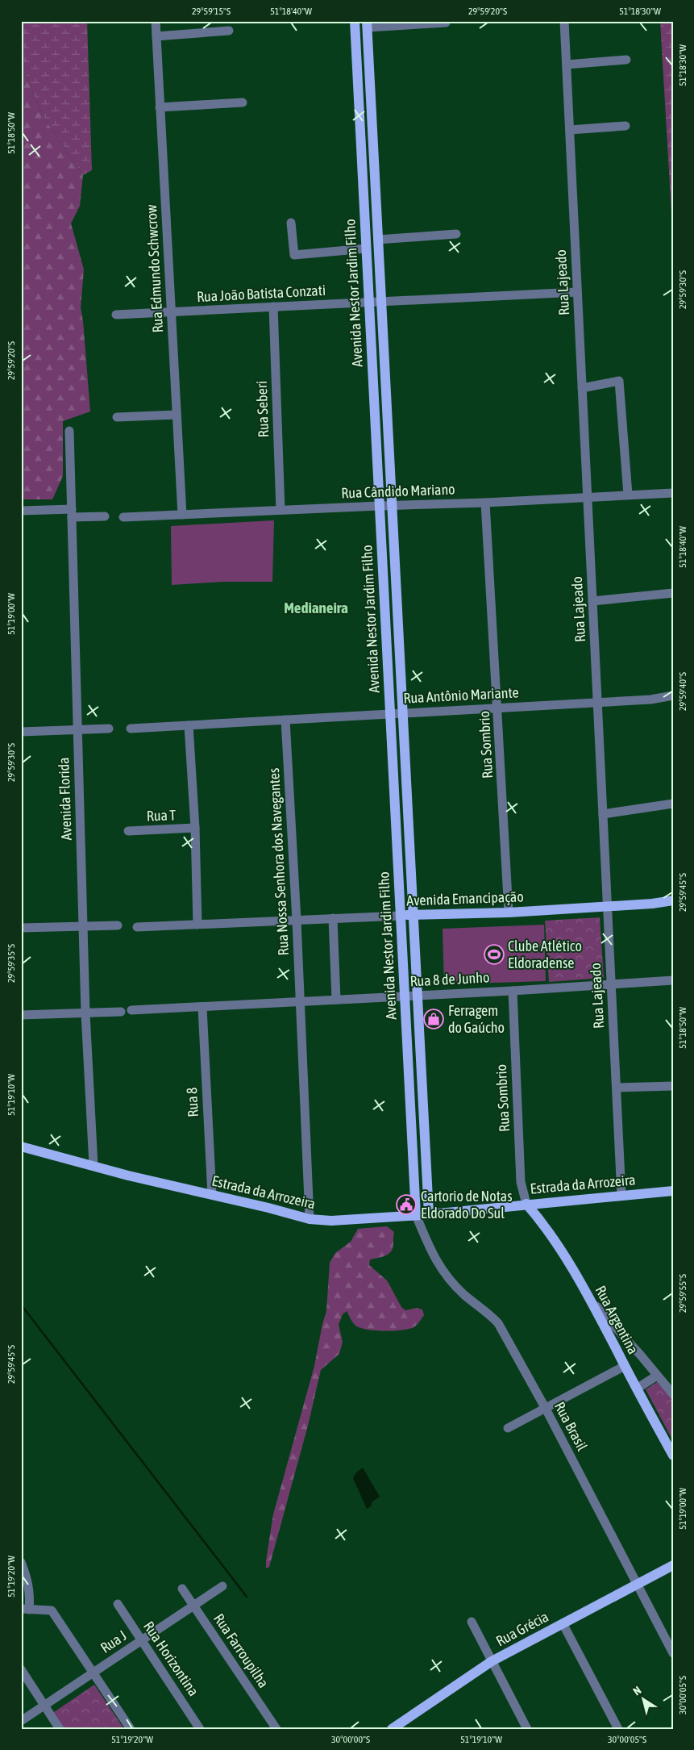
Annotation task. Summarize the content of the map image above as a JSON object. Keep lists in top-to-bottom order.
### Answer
{
  "streets": {
    "main road": [
      "Avenida Nestor Jardim Filho",
      "Avenida Emancipação",
      "Estrada da Arrozeira",
      "Rua Argentina",
      "Rua Grécia"
    ],
    "street": [
      "Rua Edmundo Schwcrow",
      "Rua Lajeado",
      "Rua João Batista Conzati",
      "Rua Seberi",
      "Rua Cândido Mariano",
      "Rua Antônio Mariante",
      "Rua Sombrio",
      "Avenida Florida",
      "Rua T",
      "Rua Nossa Senhora dos Navegantes",
      "Rua 8 de Junho",
      "Rua 8",
      "Rua Brasil",
      "Rua J",
      "Rua Farroupilha",
      "Rua Horizontina"
    ]
  },
  "crossings": [
    ["Rua Edmundo Schwcrow", "Rua João Batista Conzati"],
    ["Rua Edmundo Schwcrow", "Rua Cândido Mariano"],
    ["Rua Lajeado", "Rua João Batista Conzati"],
    ["Rua Lajeado", "Rua Cândido Mariano"],
    ["Rua Lajeado", "Rua Antônio Mariante"],
    ["Rua Lajeado", "Avenida Emancipação"],
    ["Rua Lajeado", "Rua 8 de Junho"],
    ["Rua Lajeado", "Estrada da Arrozeira"],
    ["Avenida Nestor Jardim Filho", "Rua João Batista Conzati"],
    ["Avenida Nestor Jardim Filho", "Rua Cândido Mariano"],
    ["Avenida Nestor Jardim Filho", "Rua Antônio Mariante"],
    ["Avenida Nestor Jardim Filho", "Avenida Emancipação"],
    ["Avenida Nestor Jardim Filho", "Rua 8 de Junho"],
    ["Avenida Nestor Jardim Filho", "Estrada da Arrozeira"],
    ["Avenida Nestor Jardim Filho", "Rua Brasil"],
    ["Rua João Batista Conzati", "Rua Seberi"],
    ["Rua Seberi", "Rua Cândido Mariano"],
    ["Rua Cândido Mariano", "Rua Sombrio"],
    ["Rua Antônio Mariante", "Rua Sombrio"],
    ["Rua Antônio Mariante", "Rua Nossa Senhora dos Navegantes"],
    ["Rua Sombrio", "Avenida Emancipação"],
    ["Rua Sombrio", "Rua 8 de Junho"],
    ["Rua Sombrio", "Estrada da Arrozeira"],
    ["Rua Sombrio", "Rua Argentina"],
    ["Avenida Florida", "Estrada da Arrozeira"],
    ["Rua Nossa Senhora dos Navegantes", "Avenida Emancipação"],
    ["Rua Nossa Senhora dos Navegantes", "Rua 8 de Junho"],
    ["Rua Nossa Senhora dos Navegantes", "Estrada da Arrozeira"],
    ["Rua 8 de Junho", "Rua 8"],
    ["Rua 8", "Estrada da Arrozeira"],
    ["Estrada da Arrozeira", "Rua Argentina"],
    ["Estrada da Arrozeira", "Rua Brasil"],
    ["Rua Brasil", "Rua Grécia"],
    ["Rua J", "Rua Farroupilha"],
    ["Rua J", "Rua Horizontina"]
  ],
  "districts": ["Medianeira"],
  "places": {
    "sports": ["Clube Atlético Eldoradense"],
    "shop": ["Ferragem do Gaúcho"],
    "public building": ["Cartorio de Notas Eldorado Do Sul"]
  },
  "north": "top left",
  "coordinates": [
    "29°59'15\"S",
    "51°18'40\"W",
    "29°59'20\"S",
    "51°18'30\"W",
    "51°18'50\"W",
    "29°59'30\"S",
    "51°19'00\"W",
    "29°59'40\"S",
    "29°59'45\"S",
    "29°59'35\"S",
    "51°19'10\"W",
    "29°59'55\"S",
    "51°19'20\"W",
    "30°00'05\"S",
    "30°00'00\"S"
  ]
}
